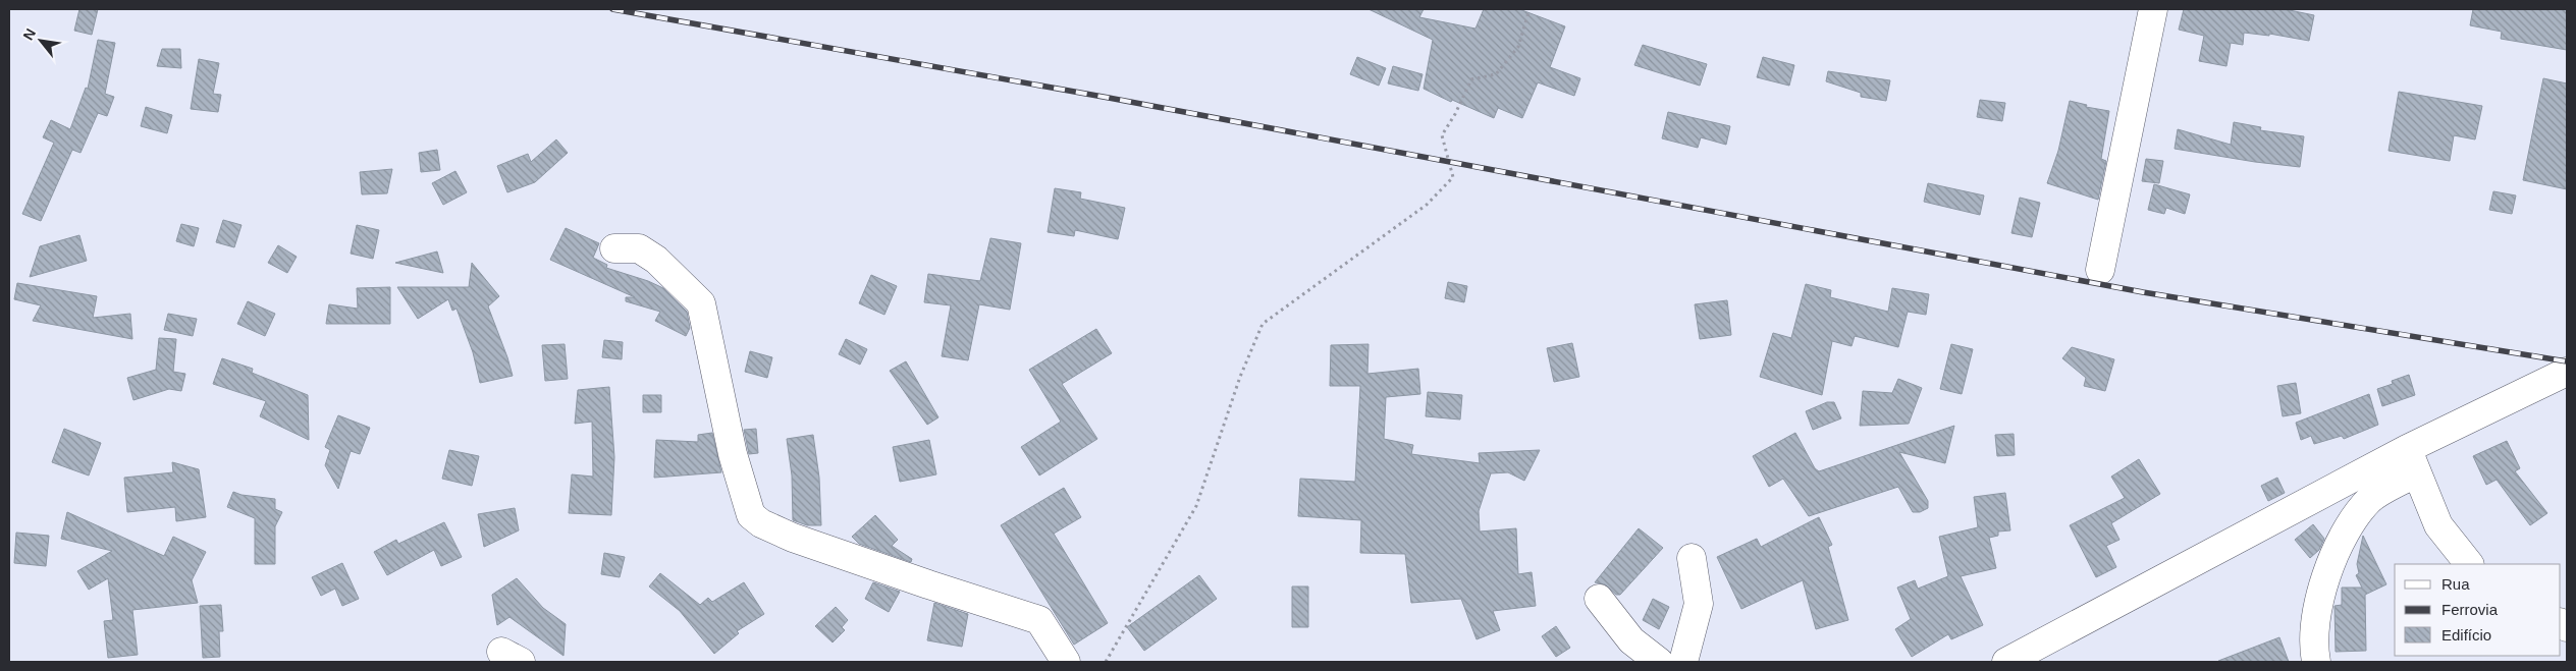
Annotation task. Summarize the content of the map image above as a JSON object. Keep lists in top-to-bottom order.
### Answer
{
  "legend": ["Rua", "Ferrovia", "Edifício"],
  "north": "top left"
}
